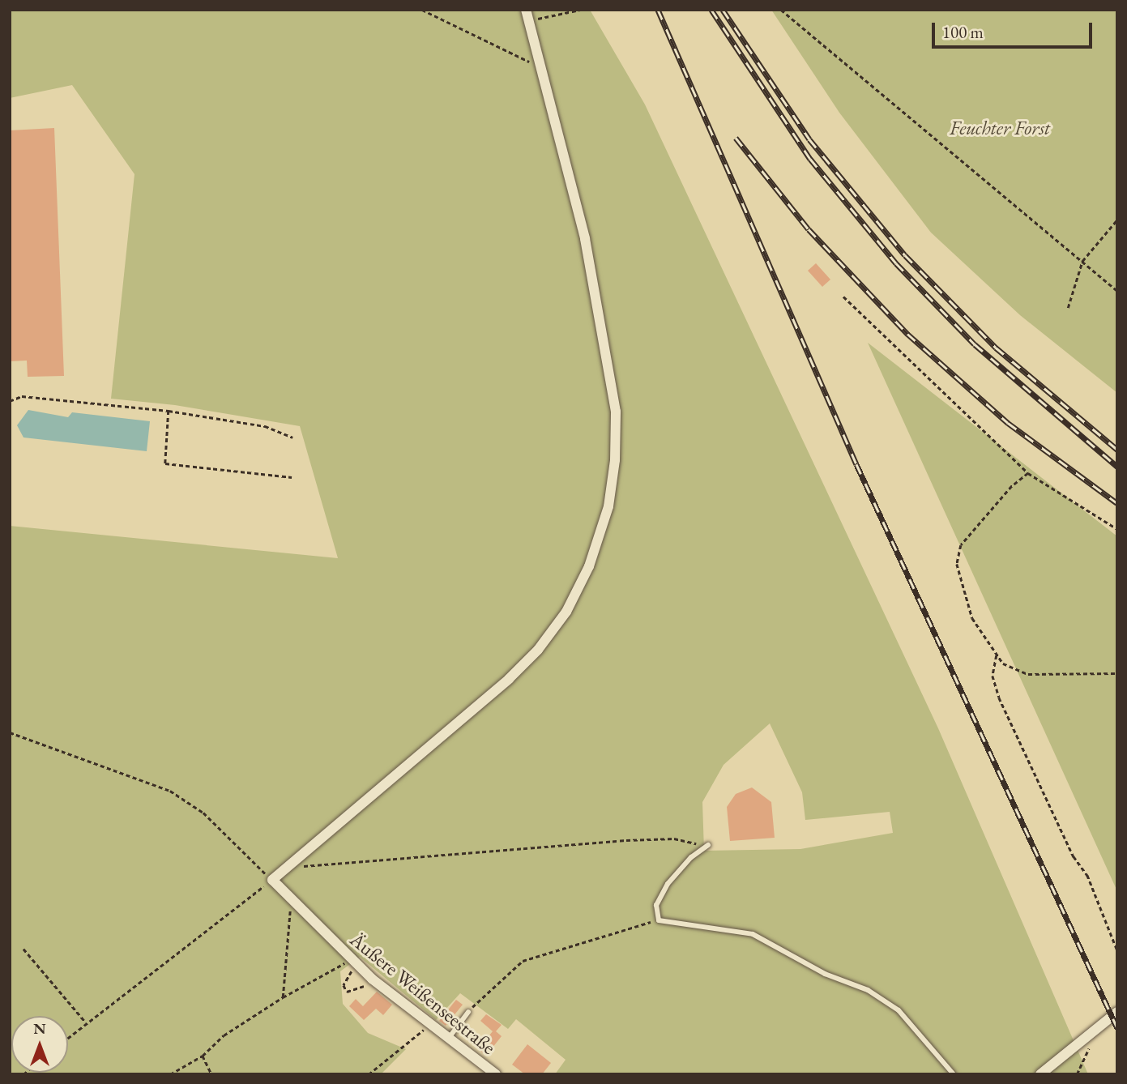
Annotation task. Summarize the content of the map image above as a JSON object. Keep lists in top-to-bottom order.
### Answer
{
  "streets": {
    "street": ["Äußere Weißenseestraße"]
  },
  "parks": ["Feuchter Forst"],
  "scale_bar": "100 m",
  "north": "top"
}
